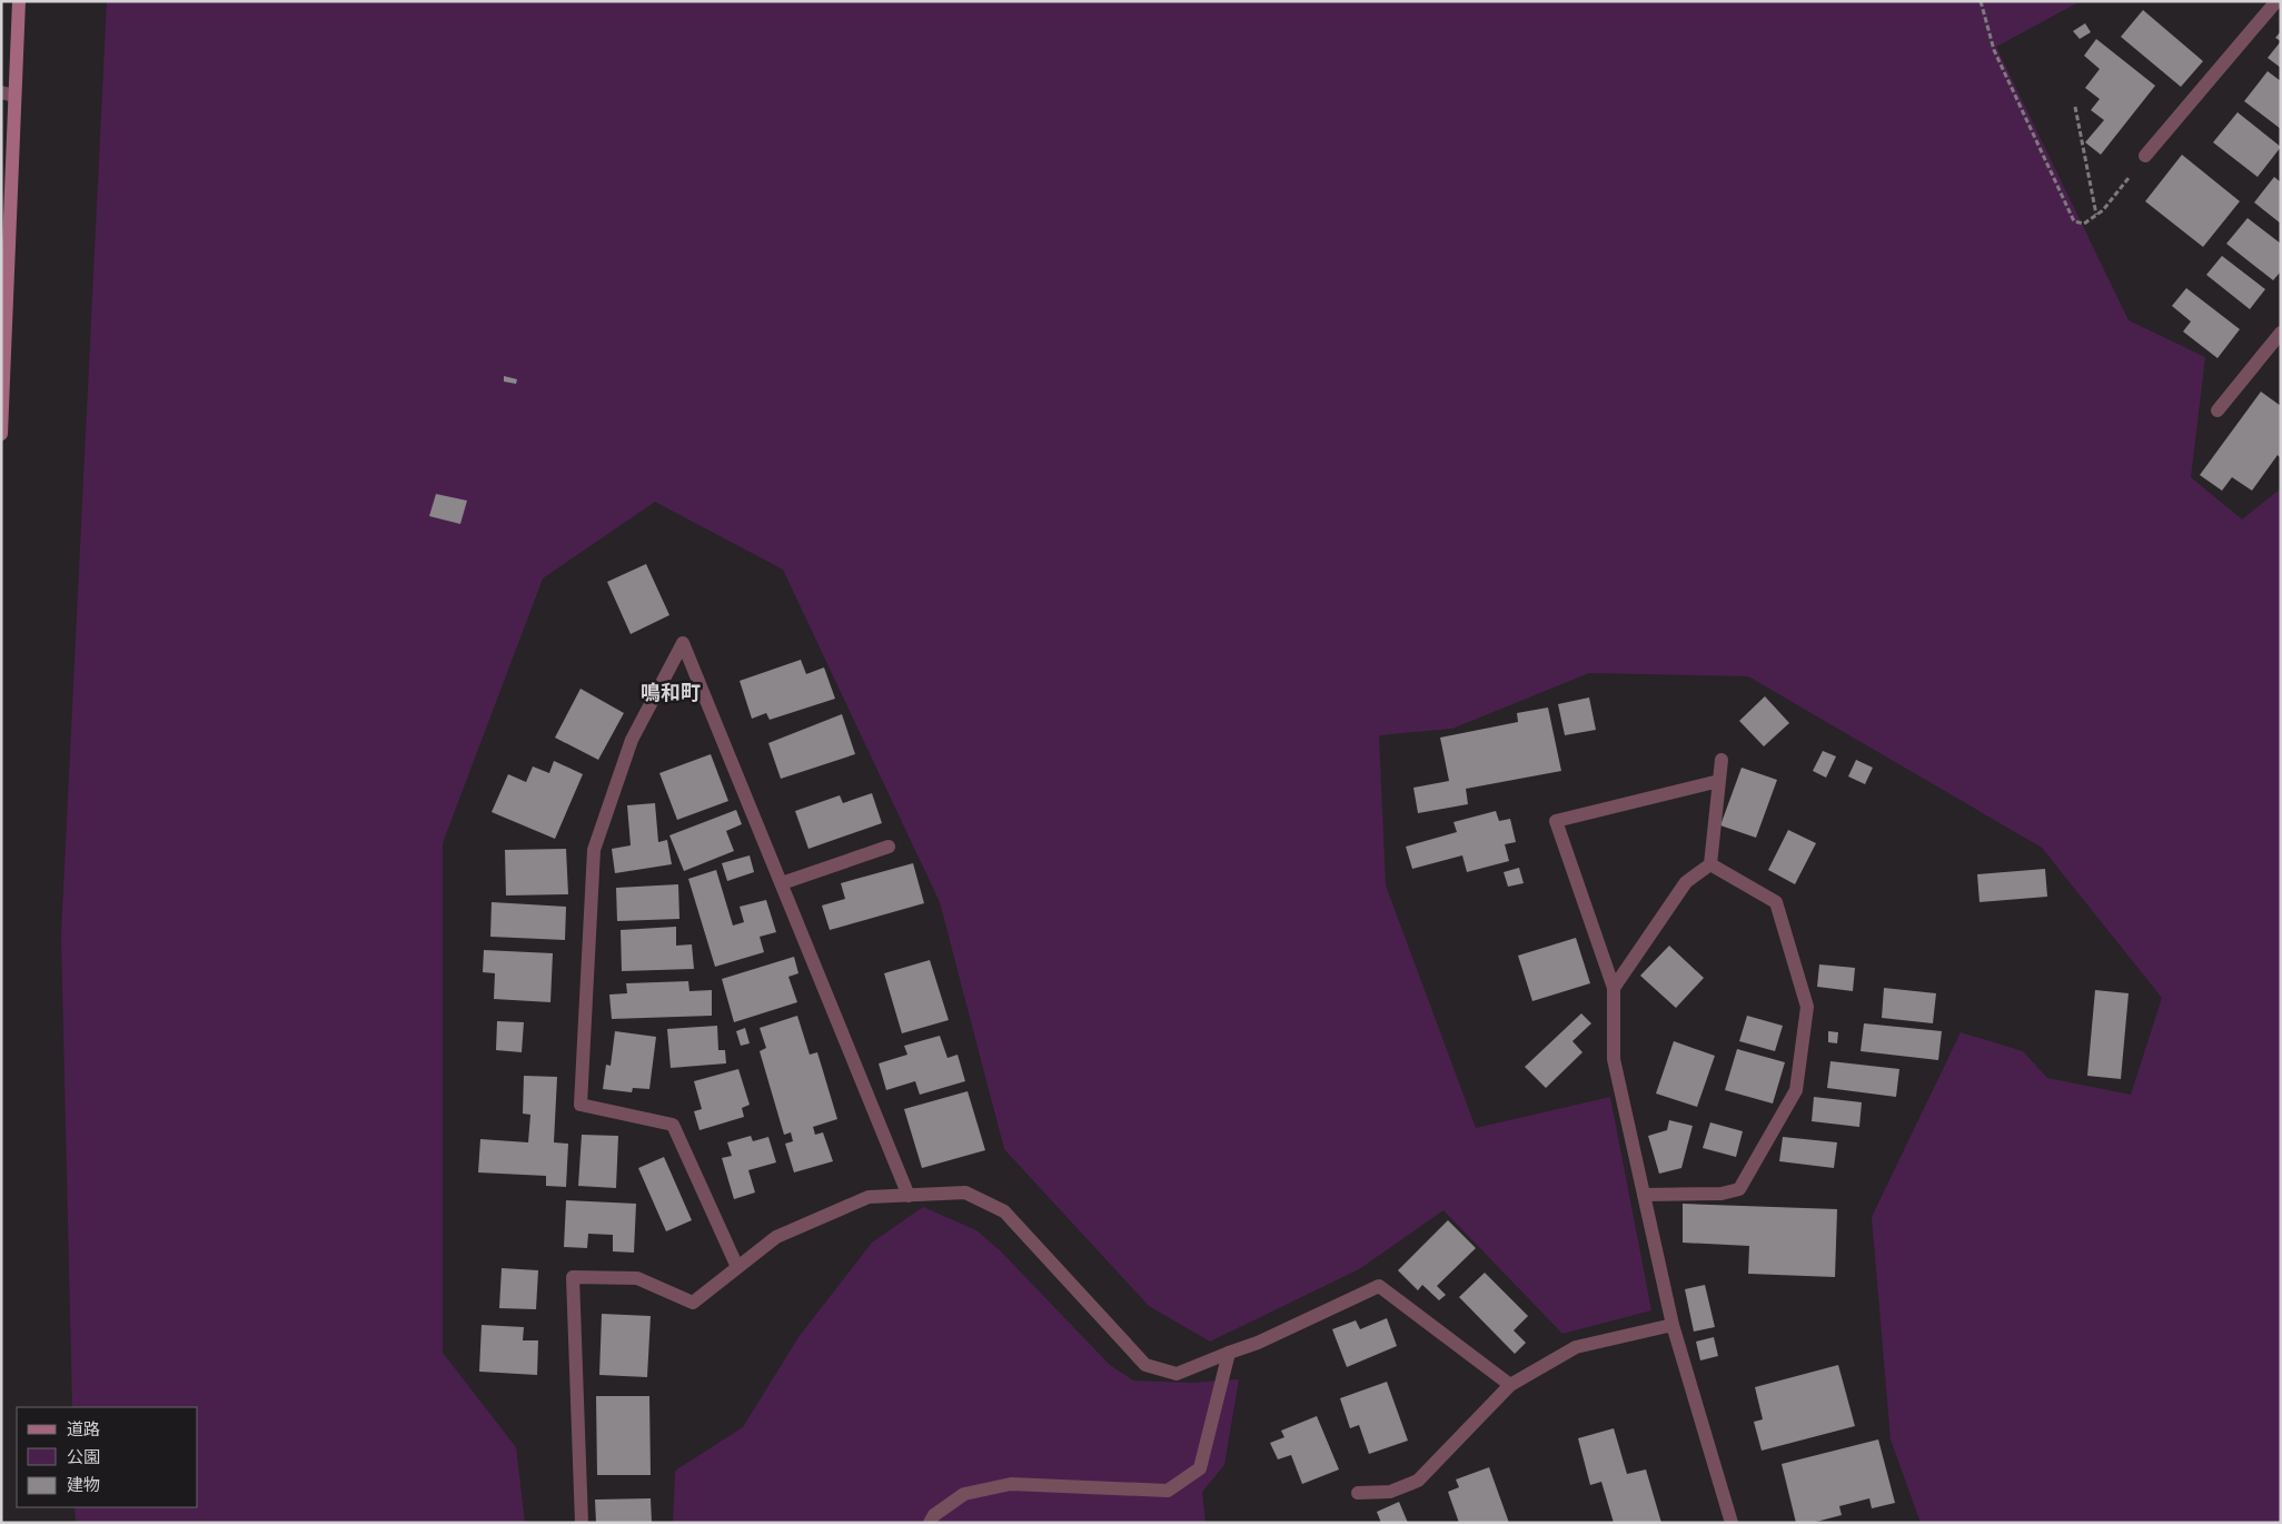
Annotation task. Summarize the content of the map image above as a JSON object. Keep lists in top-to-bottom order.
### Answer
{
  "districts": ["鳴和町"],
  "legend": ["道路", "公園", "建物"]
}
